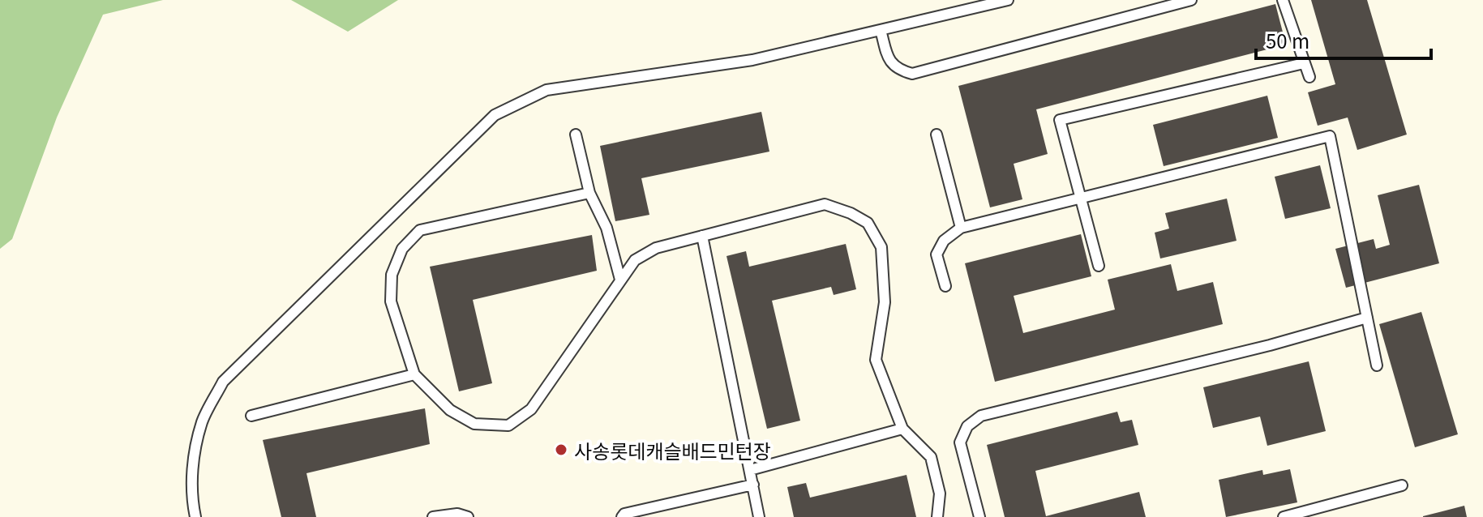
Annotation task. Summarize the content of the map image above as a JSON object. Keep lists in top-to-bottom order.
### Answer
{
  "places": ["사송롯데캐슬배드민턴장"],
  "scale_bar": "50 m"
}
